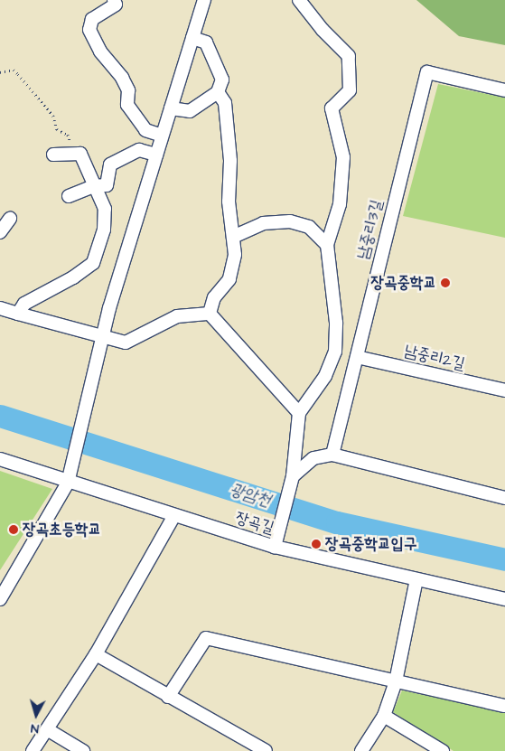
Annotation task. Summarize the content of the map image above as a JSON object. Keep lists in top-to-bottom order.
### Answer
{
  "streets": {
    "street": ["남중리3길", "남중리2길", "장곡길"]
  },
  "crossings": [
    ["남중리3길", "남중리2길"]
  ],
  "water": ["광암천"],
  "places": ["장곡중학교", "장곡초등학교", "장곡중학교입구"],
  "north": "bottom"
}
